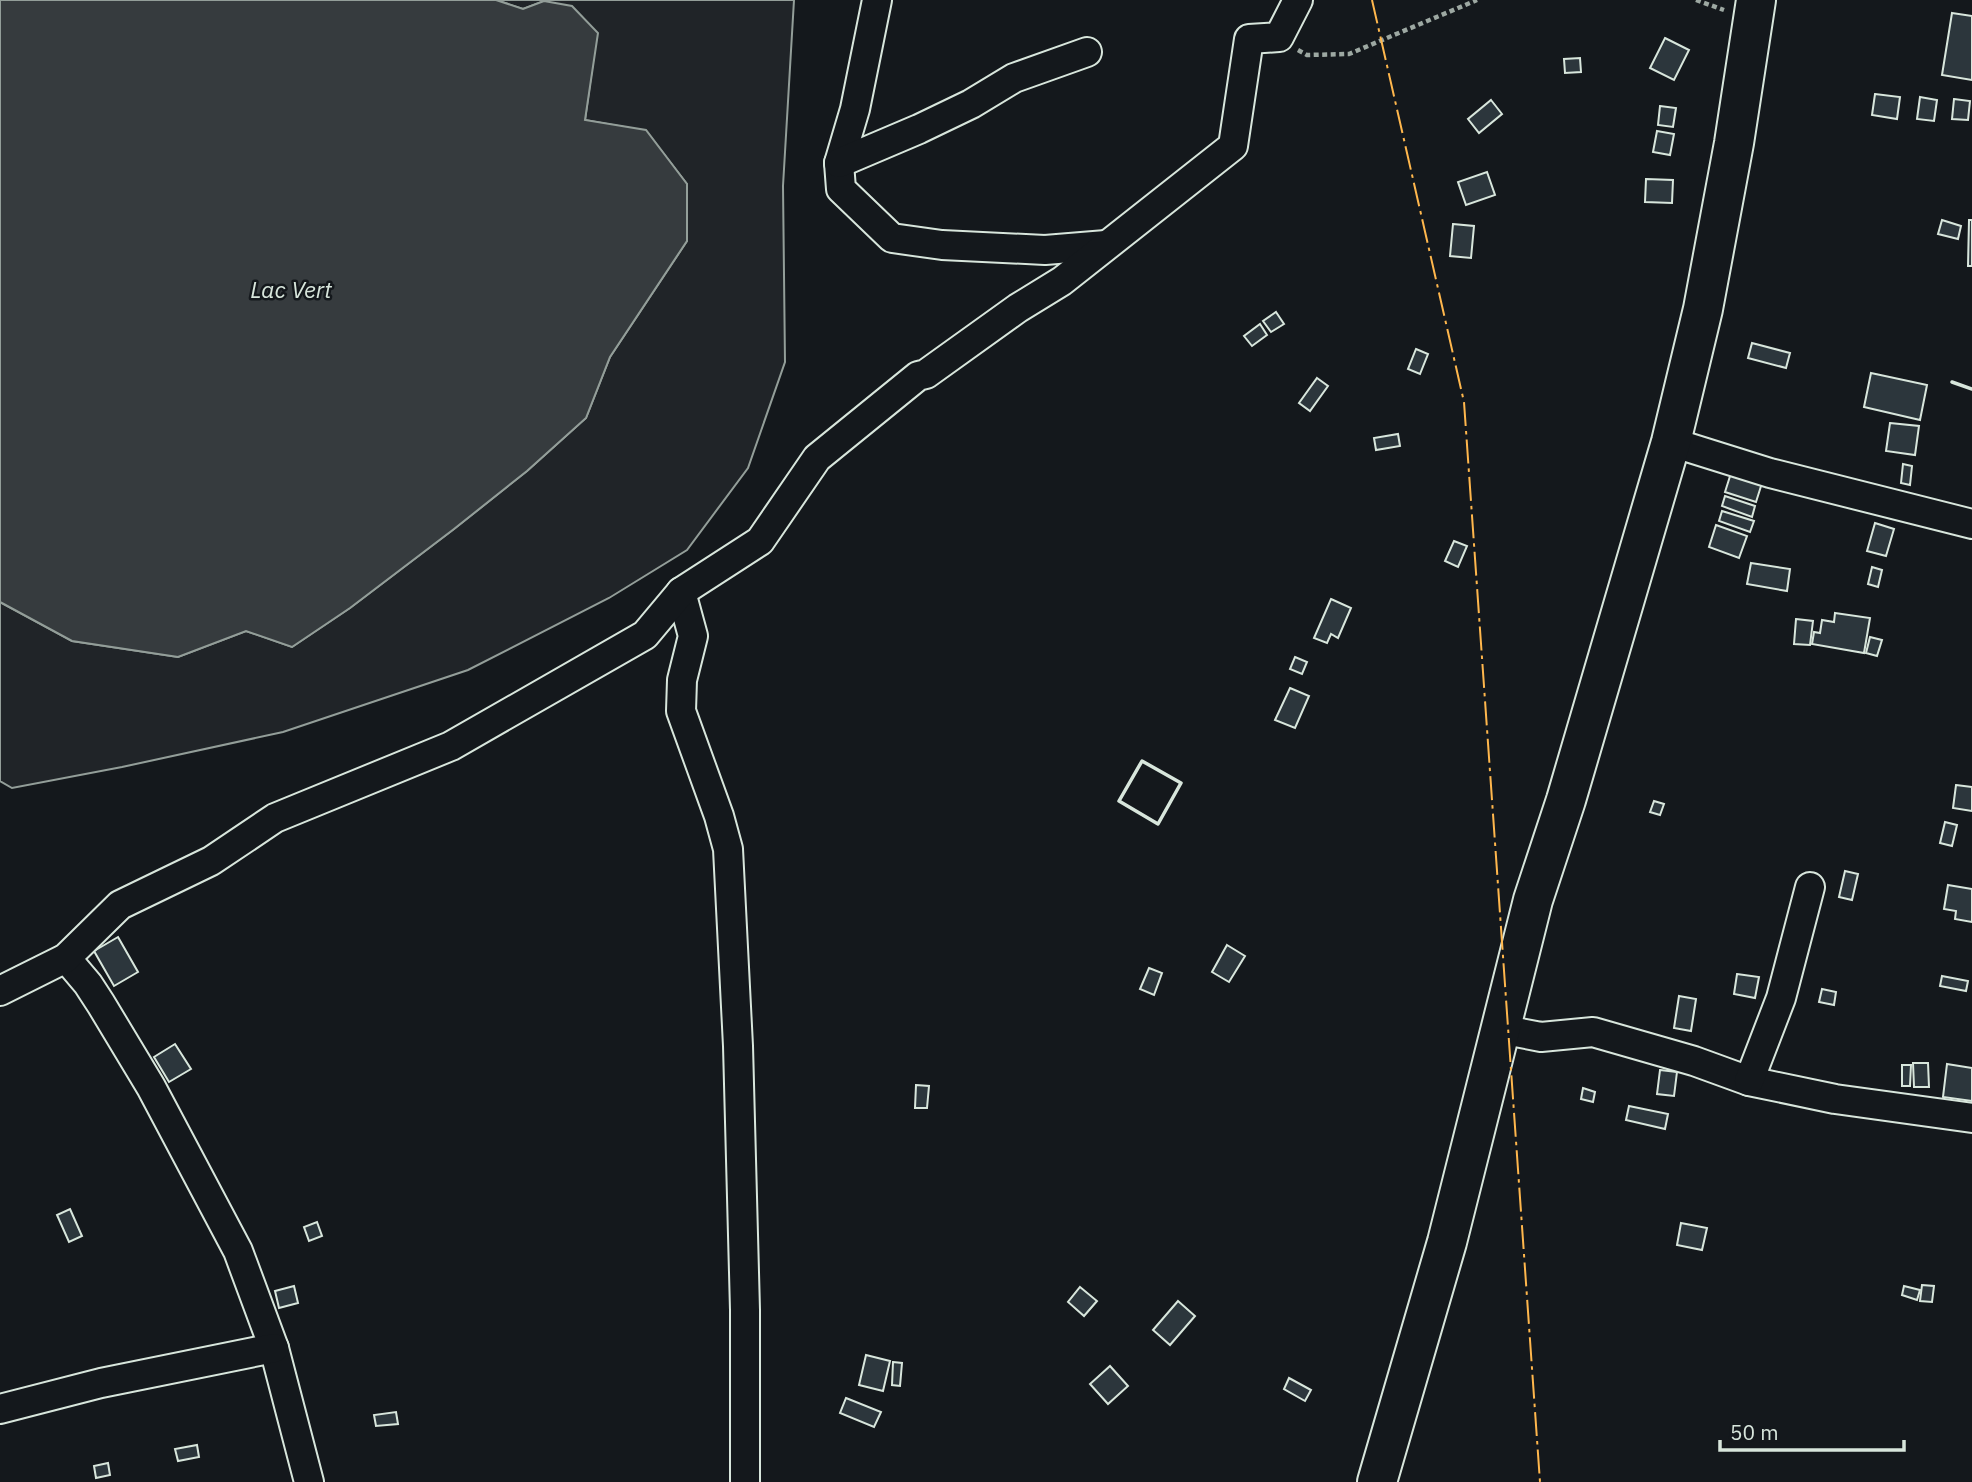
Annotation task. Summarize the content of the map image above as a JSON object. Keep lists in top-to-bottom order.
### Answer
{
  "water": ["Lac Vert"],
  "scale_bar": "50 m"
}
